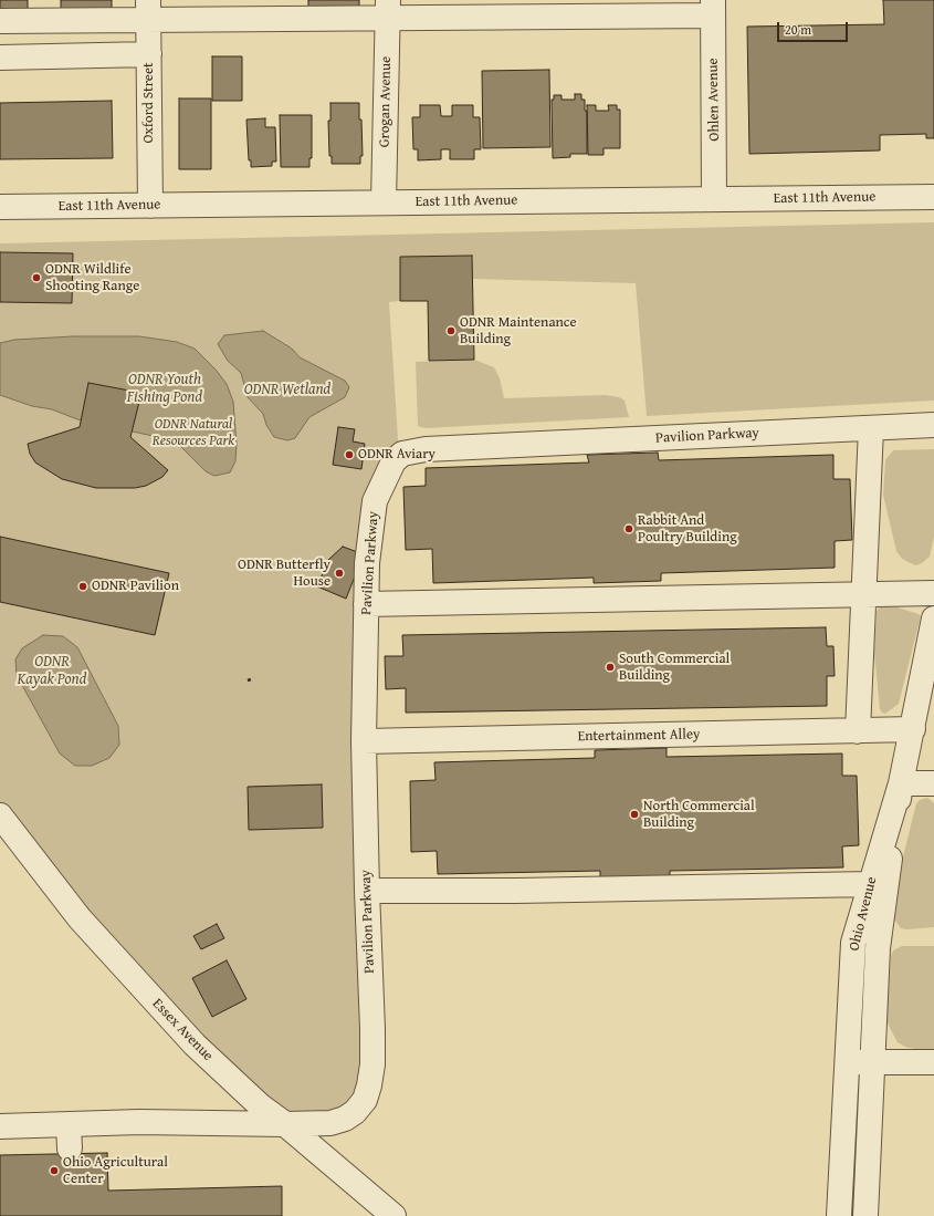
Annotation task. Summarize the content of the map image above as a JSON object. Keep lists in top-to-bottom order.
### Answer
{
  "streets": {
    "street": [
      "Ohlen Avenue",
      "Grogan Avenue",
      "Oxford Street",
      "East 11th Avenue",
      "Pavilion Parkway",
      "Entertainment Alley",
      "Ohio Avenue",
      "Essex Avenue"
    ]
  },
  "crossings": [
    ["Ohlen Avenue", "East 11th Avenue"],
    ["Grogan Avenue", "East 11th Avenue"],
    ["Oxford Street", "East 11th Avenue"],
    ["Pavilion Parkway", "Entertainment Alley"],
    ["Pavilion Parkway", "Essex Avenue"],
    ["Entertainment Alley", "Ohio Avenue"]
  ],
  "water": ["ODNR Youth Fishing Pond", "ODNR Wetland", "ODNR Kayak Pond"],
  "parks": ["ODNR Natural Resources Park"],
  "places": [
    "ODNR Wildlife Shooting Range",
    "ODNR Maintenance Building",
    "ODNR Aviary",
    "Rabbit And Poultry Building",
    "ODNR Butterfly House",
    "ODNR Pavilion",
    "South Commercial Building",
    "North Commercial Building",
    "Ohio Agricultural Center"
  ],
  "scale_bar": "20 m"
}
